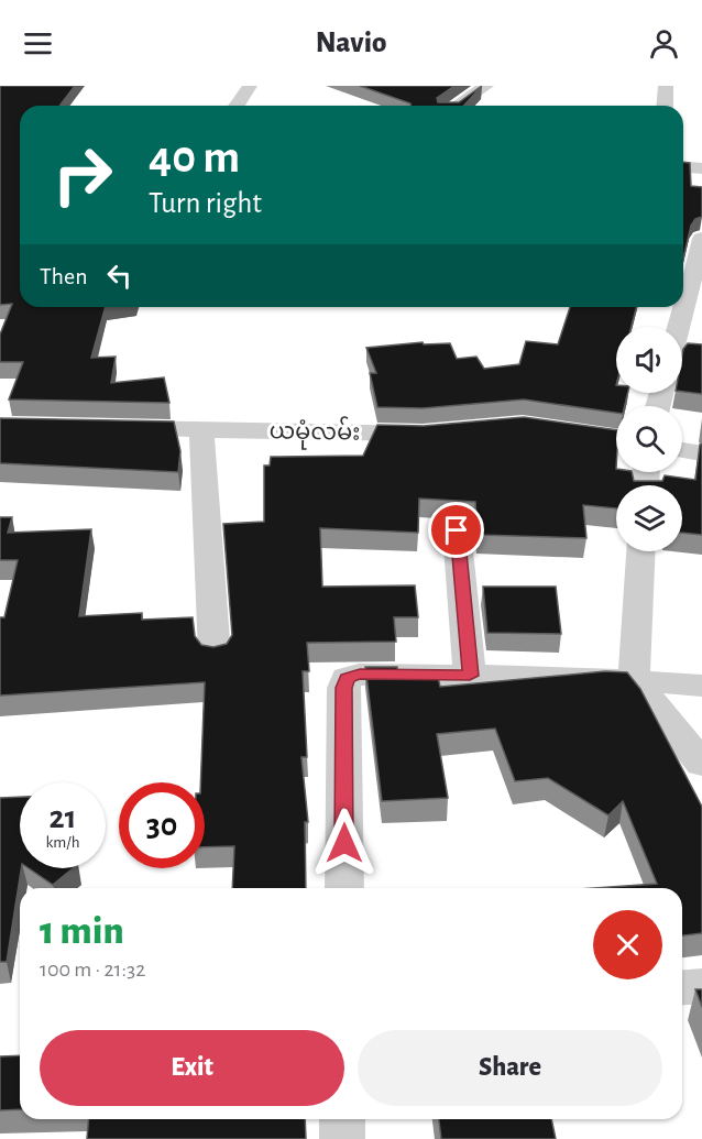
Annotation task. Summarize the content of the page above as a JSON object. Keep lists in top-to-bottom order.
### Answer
{
  "streets": {
    "street": ["ယမုံလမ်း"]
  },
  "page": {
    "header": "Navio",
    "turn": ["40 m", "Turn right"],
    "then": "Then",
    "speed": "21 km/h",
    "limit": "30",
    "heading": ["1 min", "100 m · 21:32"],
    "buttons": ["Exit", "Share"]
  }
}
